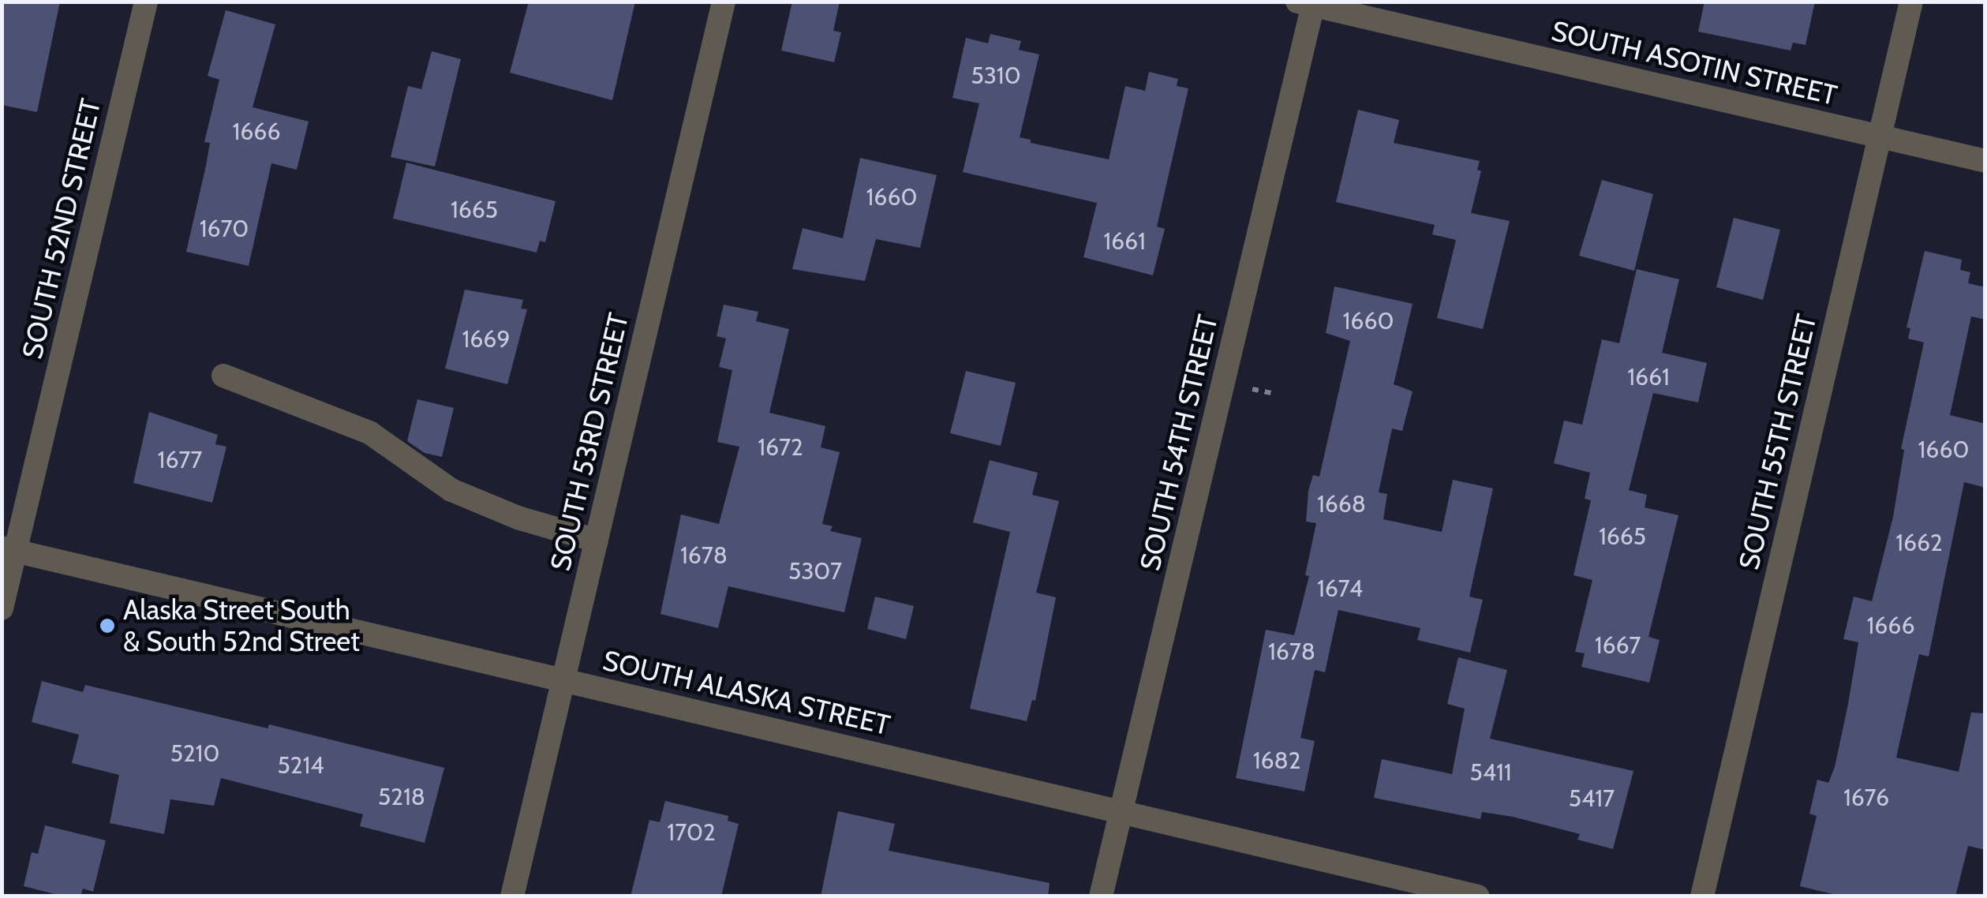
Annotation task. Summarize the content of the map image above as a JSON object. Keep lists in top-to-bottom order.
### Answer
{
  "streets": {
    "street": [
      "SOUTH ASOTIN STREET",
      "SOUTH 52ND STREET",
      "SOUTH 53RD STREET",
      "SOUTH 55TH STREET",
      "SOUTH 54TH STREET",
      "SOUTH ALASKA STREET"
    ]
  },
  "crossings": [
    ["SOUTH ASOTIN STREET", "SOUTH 55TH STREET"],
    ["SOUTH ASOTIN STREET", "SOUTH 54TH STREET"],
    ["SOUTH 52ND STREET", "SOUTH ALASKA STREET"],
    ["SOUTH 53RD STREET", "SOUTH ALASKA STREET"],
    ["SOUTH 54TH STREET", "SOUTH ALASKA STREET"]
  ],
  "places": ["Alaska Street South & South 52nd Street"],
  "house_numbers": [
    "5310",
    "1666",
    "1660",
    "1665",
    "1670",
    "1661",
    "1660",
    "1669",
    "1661",
    "1672",
    "1660",
    "1677",
    "1668",
    "1665",
    "1662",
    "1678",
    "5307",
    "1674",
    "1666",
    "1667",
    "1678",
    "5210",
    "1682",
    "5214",
    "5411",
    "5218",
    "1676",
    "5417",
    "1702"
  ]
}
